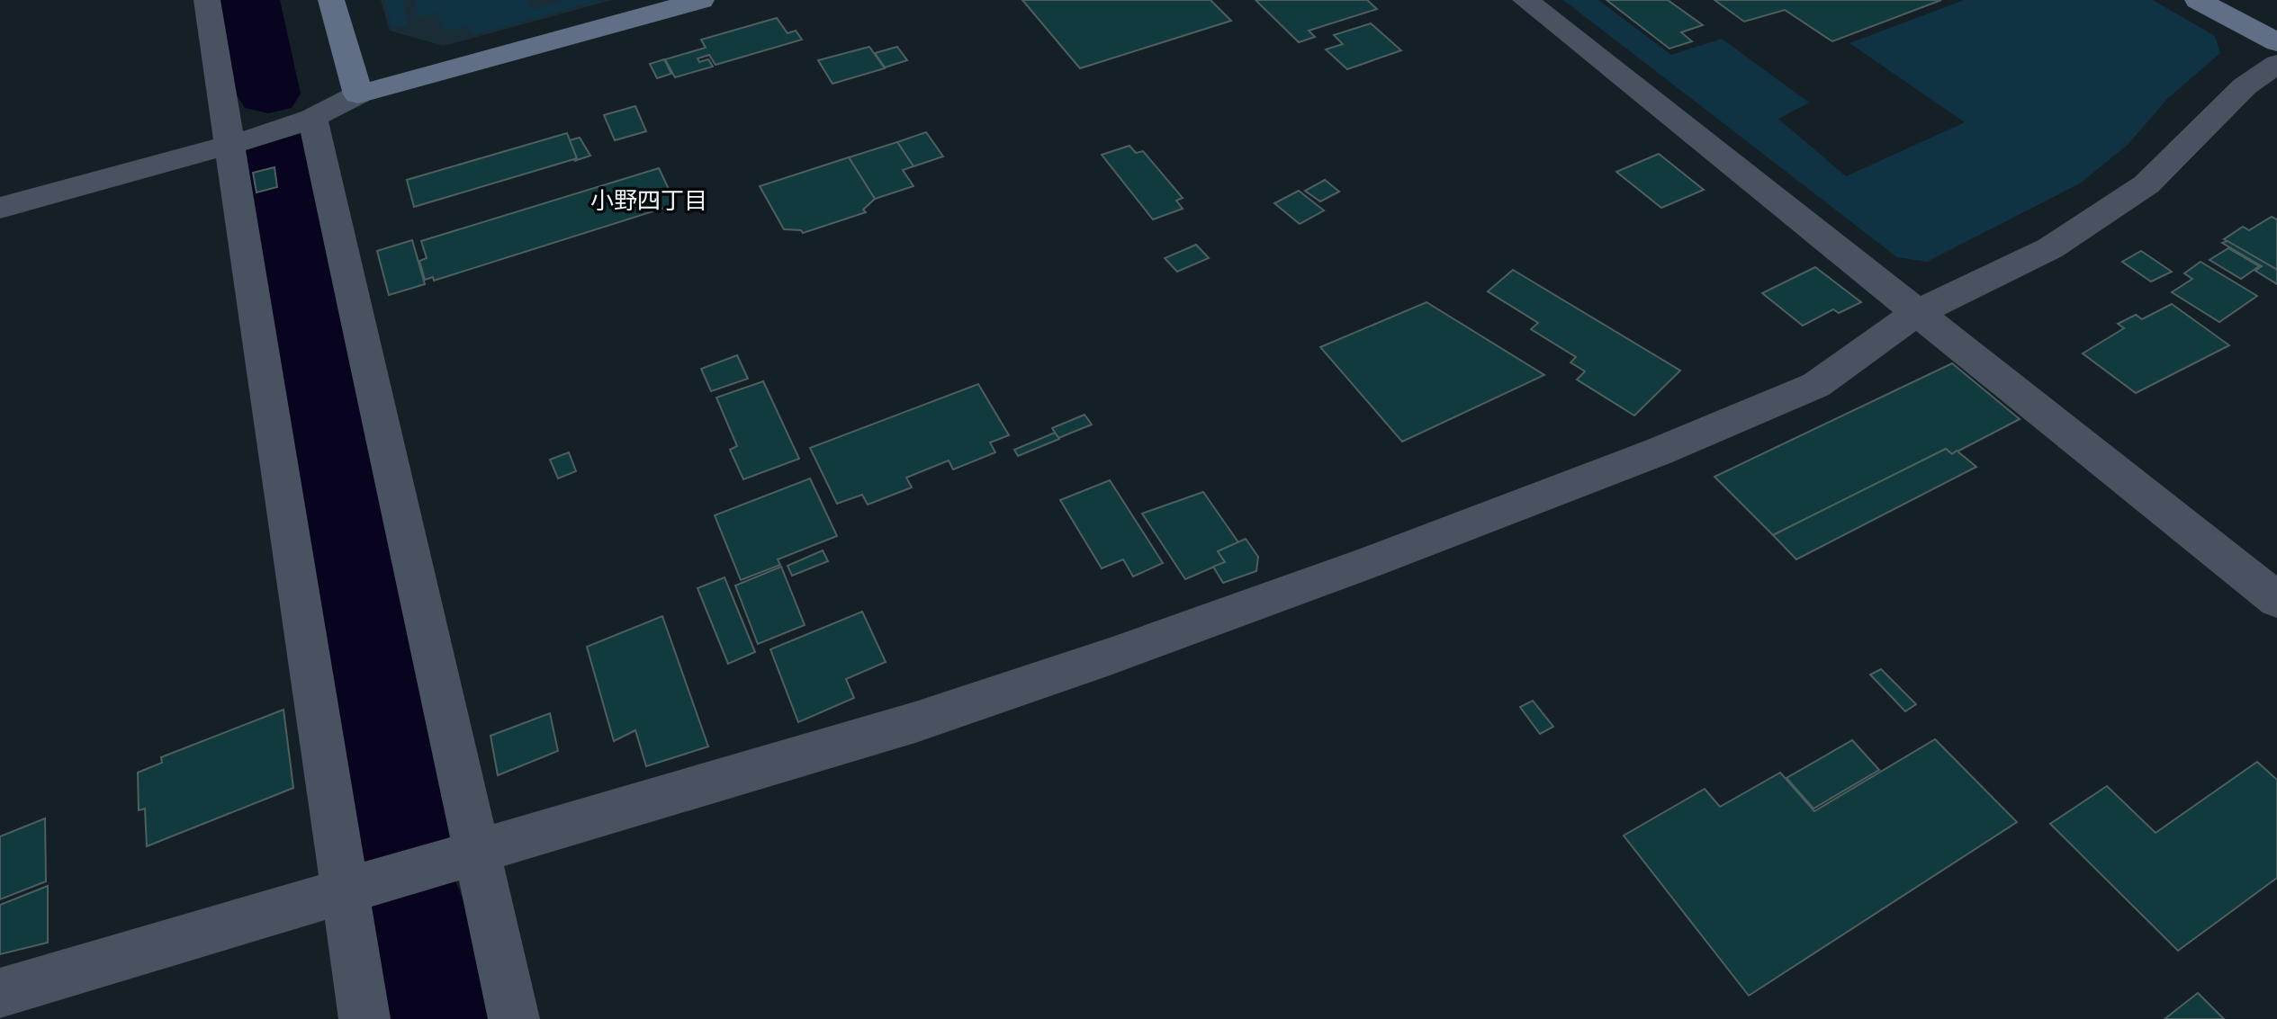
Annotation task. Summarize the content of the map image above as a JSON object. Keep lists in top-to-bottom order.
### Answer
{
  "districts": ["小野四丁目"]
}
